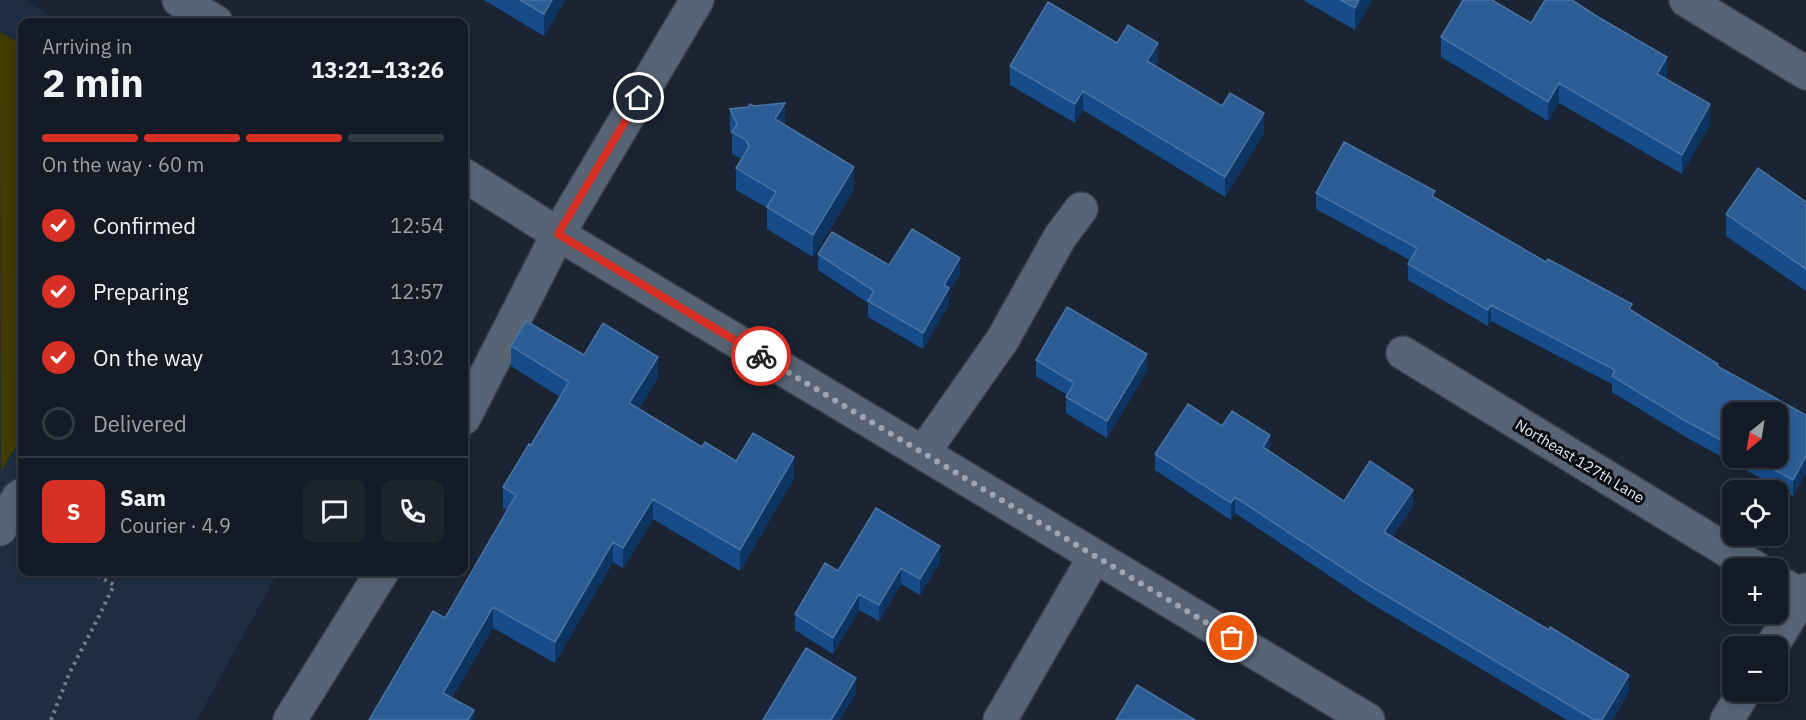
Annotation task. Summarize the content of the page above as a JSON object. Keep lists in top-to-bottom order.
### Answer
{
  "streets": {
    "street": ["Northeast 127th Lane"]
  },
  "north": "bottom left",
  "page": {
    "heading": ["2 min", "Arriving in", "13:21–13:26"],
    "panel": ["Sam", "Courier · 4.9"],
    "bar": "On the way · 60 m",
    "list": [
      ["Confirmed", "12:54"],
      ["Preparing", "12:57"],
      ["On the way", "13:02"],
      "Delivered"
    ],
    "map_buttons": ["+", "−"],
    "round": "S"
  }
}
